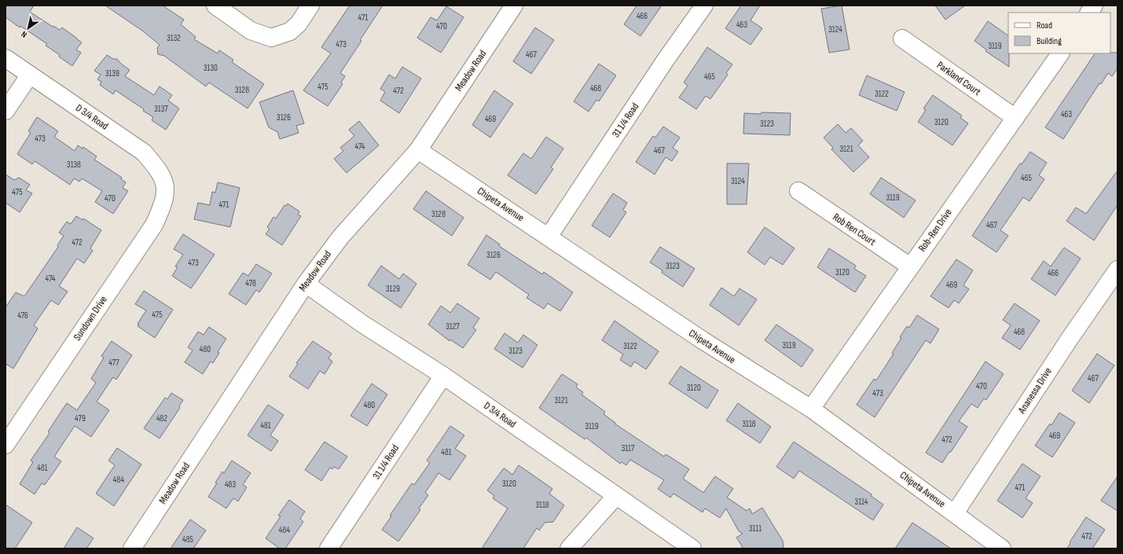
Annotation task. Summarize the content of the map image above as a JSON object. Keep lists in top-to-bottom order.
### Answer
{
  "streets": {
    "street": [
      "Meadow Road",
      "Parkland Court",
      "D 3/4 Road",
      "31 1/4 Road",
      "Chipeta Avenue",
      "Rob Ren Court",
      "Rob-Ren Drive",
      "Sundown Drive",
      "Ananessa Drive"
    ]
  },
  "crossings": [
    ["Meadow Road", "D 3/4 Road"],
    ["Meadow Road", "Chipeta Avenue"],
    ["Parkland Court", "Rob-Ren Drive"],
    ["D 3/4 Road", "31 1/4 Road"],
    ["D 3/4 Road", "Sundown Drive"],
    ["31 1/4 Road", "Chipeta Avenue"],
    ["Chipeta Avenue", "Rob-Ren Drive"],
    ["Chipeta Avenue", "Ananessa Drive"],
    ["Rob Ren Court", "Rob-Ren Drive"]
  ],
  "house_numbers": [
    "466",
    "471",
    "463",
    "470",
    "3124",
    "3132",
    "473",
    "3119",
    "467",
    "3130",
    "3139",
    "465",
    "475",
    "468",
    "3128",
    "472",
    "3122",
    "3137",
    "463",
    "3126",
    "469",
    "3120",
    "3123",
    "473",
    "474",
    "3121",
    "467",
    "3138",
    "465",
    "3124",
    "475",
    "3119",
    "470",
    "471",
    "3128",
    "467",
    "472",
    "3126",
    "473",
    "3123",
    "3120",
    "466",
    "474",
    "478",
    "469",
    "3129",
    "475",
    "476",
    "3127",
    "468",
    "3119",
    "3122",
    "480",
    "3123",
    "477",
    "467",
    "470",
    "3120",
    "473",
    "3121",
    "480",
    "479",
    "482",
    "3118",
    "481",
    "3119",
    "469",
    "472",
    "3117",
    "481",
    "481",
    "484",
    "3120",
    "483",
    "471",
    "3114",
    "3118",
    "3111",
    "484",
    "472",
    "485"
  ],
  "legend": ["Road", "Building"],
  "north": "bottom left"
}
